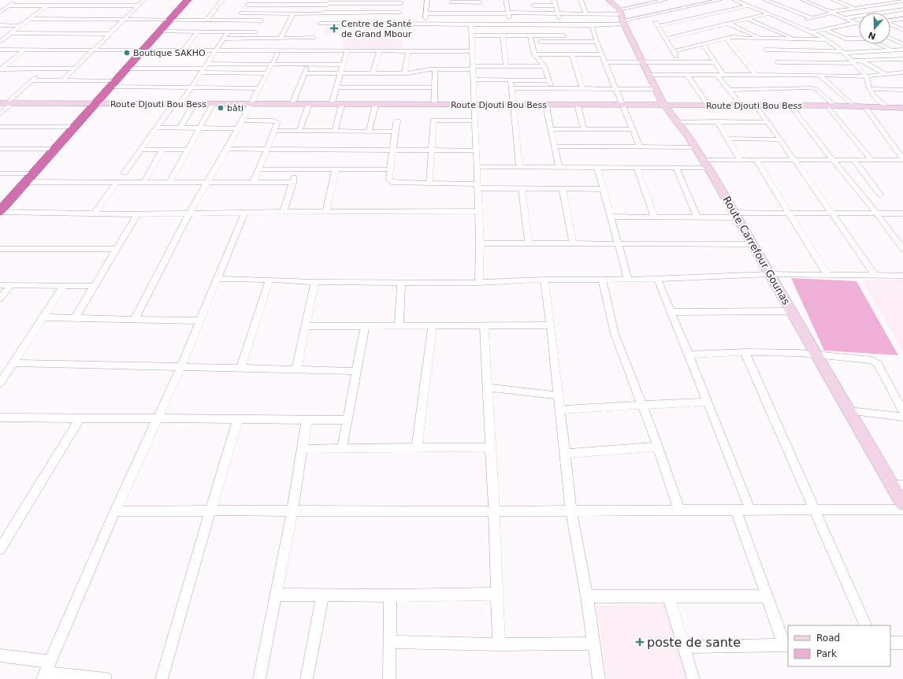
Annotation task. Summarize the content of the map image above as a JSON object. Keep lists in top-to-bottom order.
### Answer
{
  "streets": {
    "main road": ["Route Djouti Bou Bess", "Route Carrefour Gounas"]
  },
  "crossings": [
    ["Route Djouti Bou Bess", "Route Carrefour Gounas"]
  ],
  "places": {
    "health": ["Centre de Santé de Grand Mbour", "poste de sante"],
    "other": ["Boutique SAKHO", "bâti"]
  },
  "legend": ["Road", "Park"],
  "north": "bottom"
}
